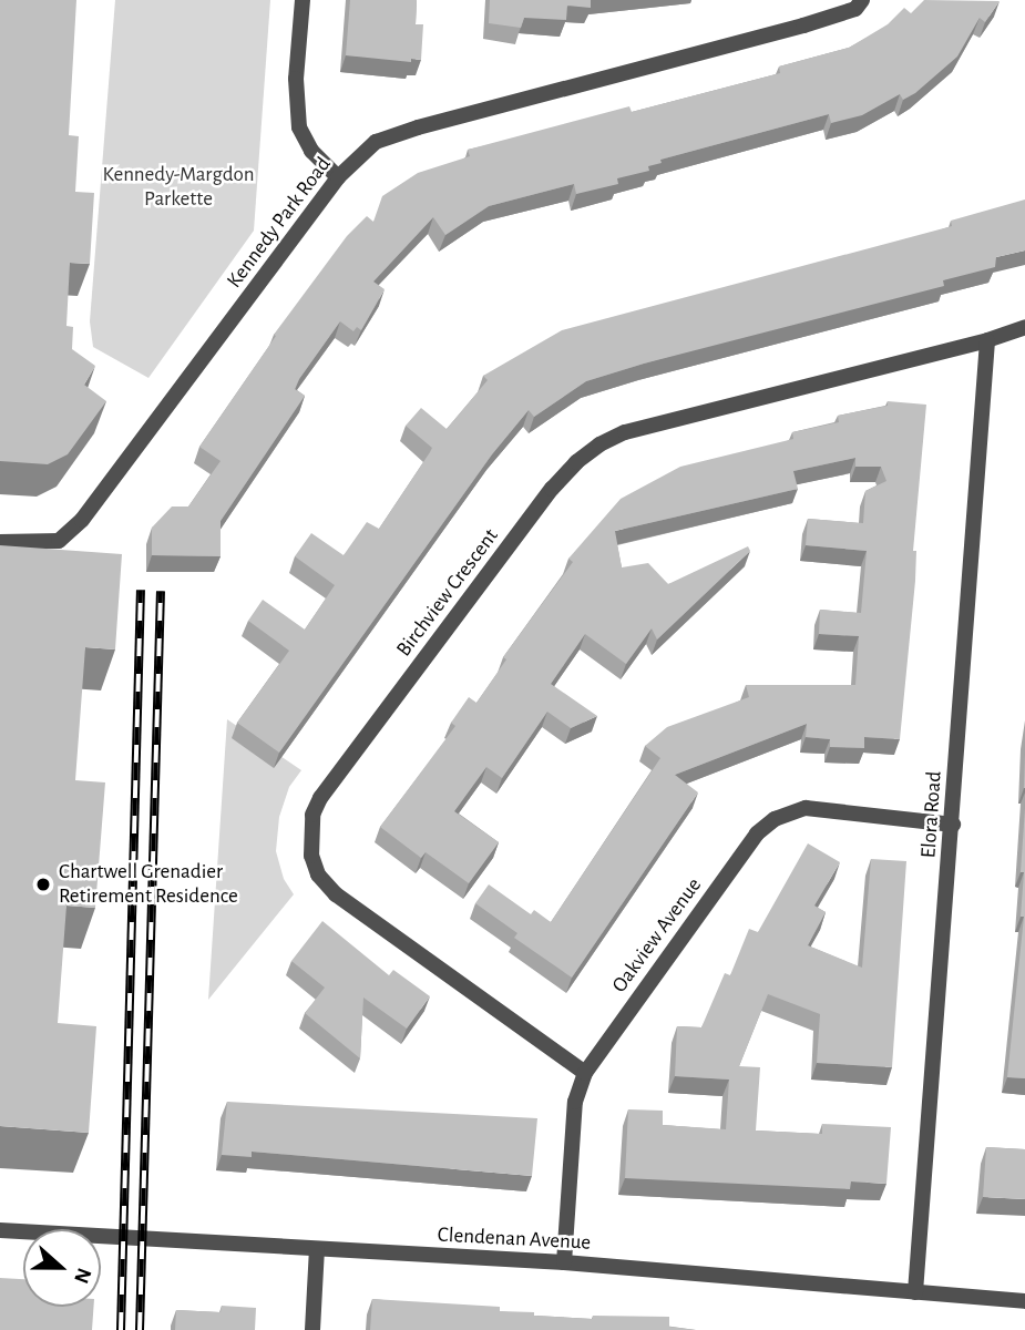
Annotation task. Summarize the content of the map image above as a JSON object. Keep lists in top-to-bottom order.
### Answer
{
  "streets": {
    "street": [
      "Kennedy Park Road",
      "Birchview Crescent",
      "Elora Road",
      "Oakview Avenue",
      "Clendenan Avenue"
    ]
  },
  "crossings": [
    ["Birchview Crescent", "Elora Road"],
    ["Birchview Crescent", "Oakview Avenue"],
    ["Elora Road", "Oakview Avenue"],
    ["Elora Road", "Clendenan Avenue"],
    ["Oakview Avenue", "Clendenan Avenue"]
  ],
  "parks": ["Kennedy-Margdon Parkette"],
  "places": ["Chartwell Grenadier Retirement Residence"],
  "north": "right"
}
